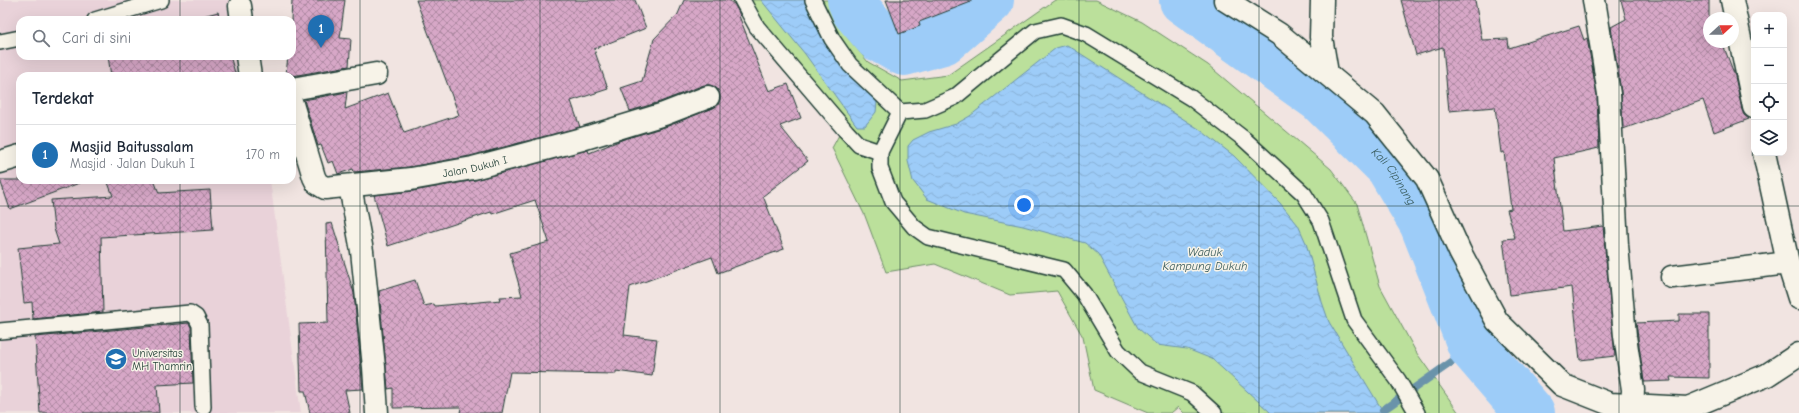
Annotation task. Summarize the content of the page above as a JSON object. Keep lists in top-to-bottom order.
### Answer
{
  "streets": {
    "street": ["Jalan Dukuh I"]
  },
  "water": ["Kali Cipinang", "Waduk Kampung Dukuh"],
  "places": {
    "school or university": ["Universitas MH Thamrin"]
  },
  "north": "right",
  "page": {
    "map_buttons": ["+", "−"],
    "pins": "1",
    "search": "Cari di sini",
    "heading": "Terdekat",
    "list": [
      {
        "mark": "1",
        "name": "Masjid Baitussalam",
        "note": "Masjid · Jalan Dukuh I",
        "value": "170 m"
      }
    ]
  }
}
